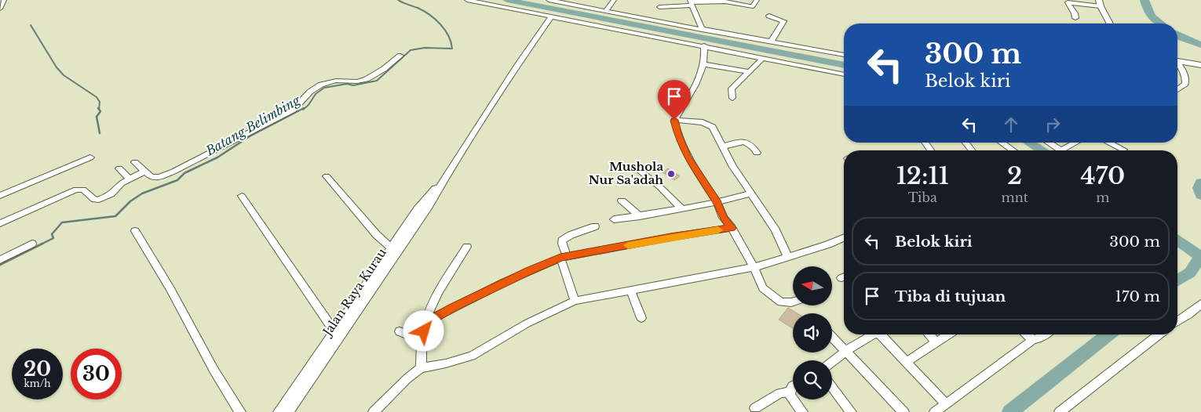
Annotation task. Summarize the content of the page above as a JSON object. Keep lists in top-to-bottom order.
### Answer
{
  "streets": {
    "street": ["Jalan Raya Kurau"]
  },
  "water": ["Batang Belimbing"],
  "places": ["Mushola Nur Sa'adah"],
  "north": "left",
  "page": {
    "turn": ["300 m", "Belok kiri"],
    "eta": [
      "12:11",
      "Tiba",
      "2",
      "mnt",
      "470",
      "m"
    ],
    "list": [
      {
        "name": "Belok kiri",
        "value": "300 m"
      },
      {
        "name": "Tiba di tujuan",
        "value": "170 m"
      }
    ],
    "speed": "20 km/h",
    "limit": "30"
  }
}
